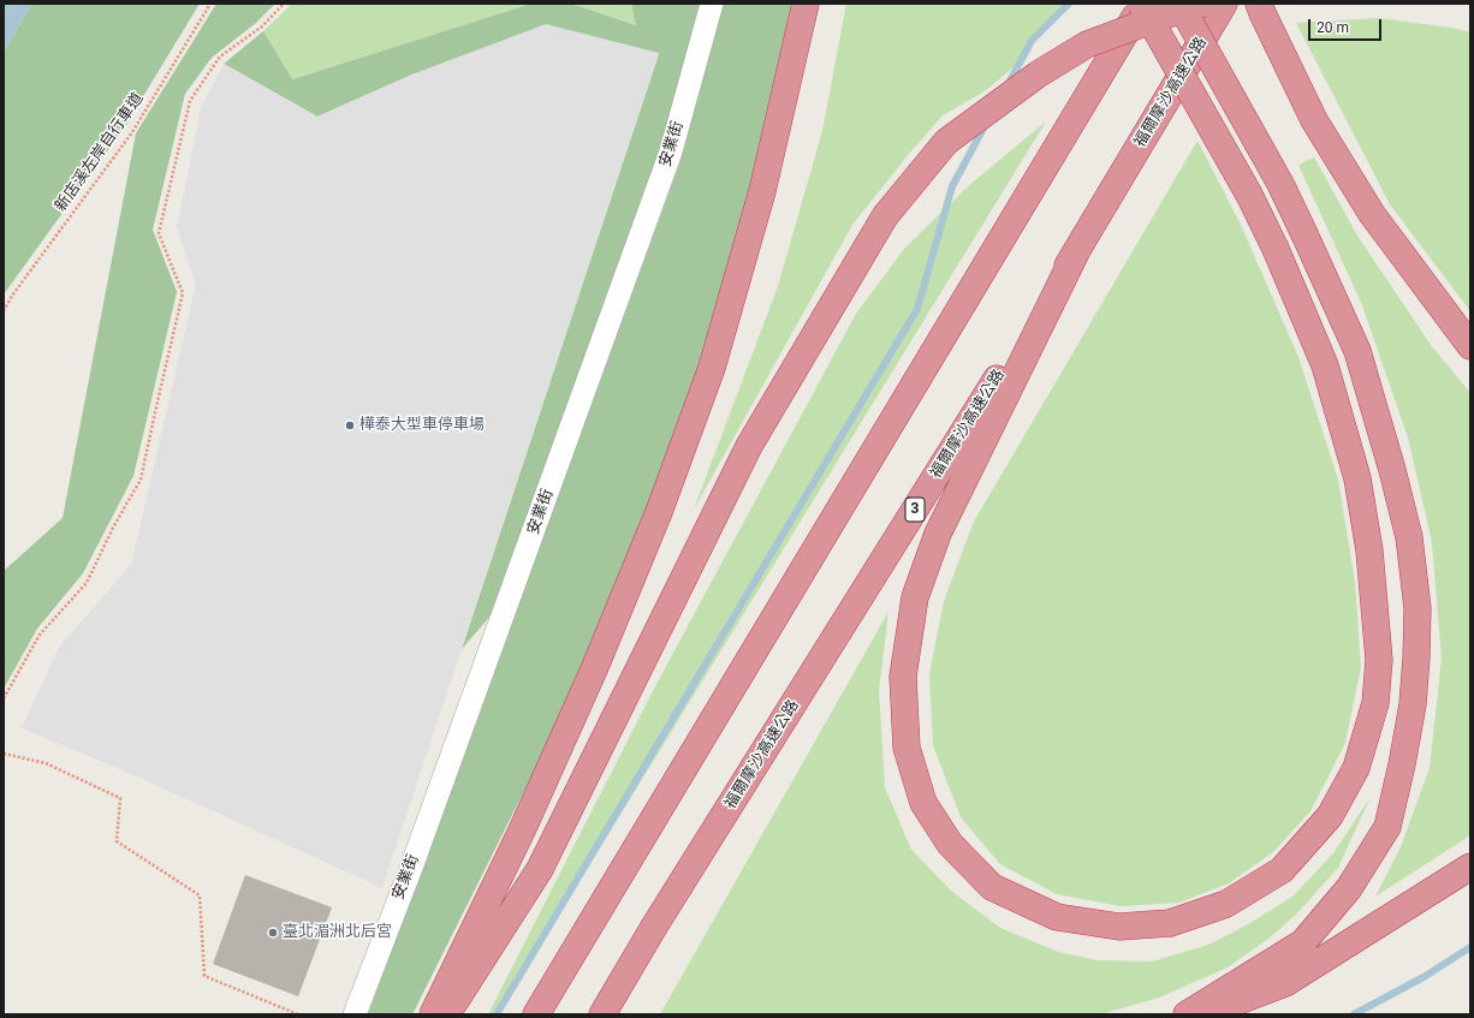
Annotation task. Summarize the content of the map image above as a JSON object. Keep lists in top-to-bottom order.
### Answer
{
  "streets": {
    "highway": ["福爾摩沙高速公路", "3"],
    "street": ["安業街"],
    "path": ["新店溪左岸自行車道"]
  },
  "places": ["樺泰大型車停車場", "臺北湄洲北后宮"],
  "scale_bar": "20 m"
}
